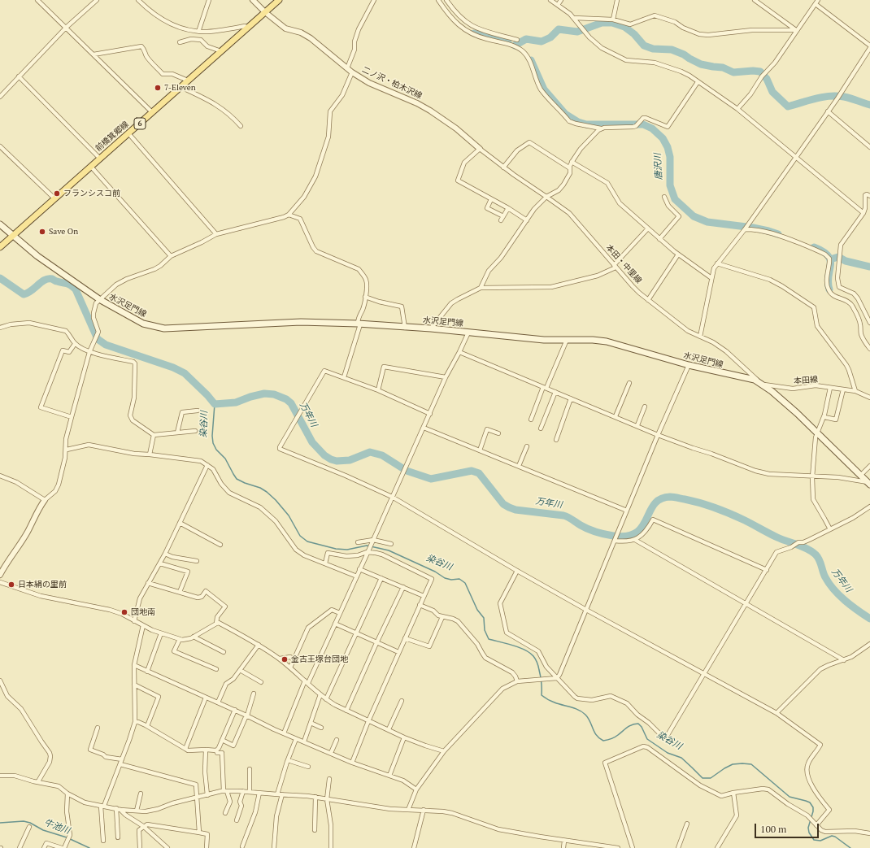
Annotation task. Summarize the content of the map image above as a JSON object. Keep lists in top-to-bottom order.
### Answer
{
  "streets": {
    "main road": ["6", "前橋箕郷線", "水沢足門線"],
    "street": ["二ノ沢・柏木沢線", "本田・中里線", "本田線"]
  },
  "crossings": [
    ["二ノ沢・柏木沢線", "前橋箕郷線"],
    ["二ノ沢・柏木沢線", "本田・中里線"],
    ["前橋箕郷線", "水沢足門線"],
    ["本田・中里線", "水沢足門線"],
    ["本田・中里線", "本田線"],
    ["水沢足門線", "本田線"]
  ],
  "water": [
    "唐沢川",
    "万年川",
    "染谷川",
    "牛池川"
  ],
  "places": [
    "7-Eleven",
    "フランシスコ前",
    "Save On",
    "日本絹の里前",
    "団地南",
    "金古王塚台団地"
  ],
  "scale_bar": "100 m"
}
